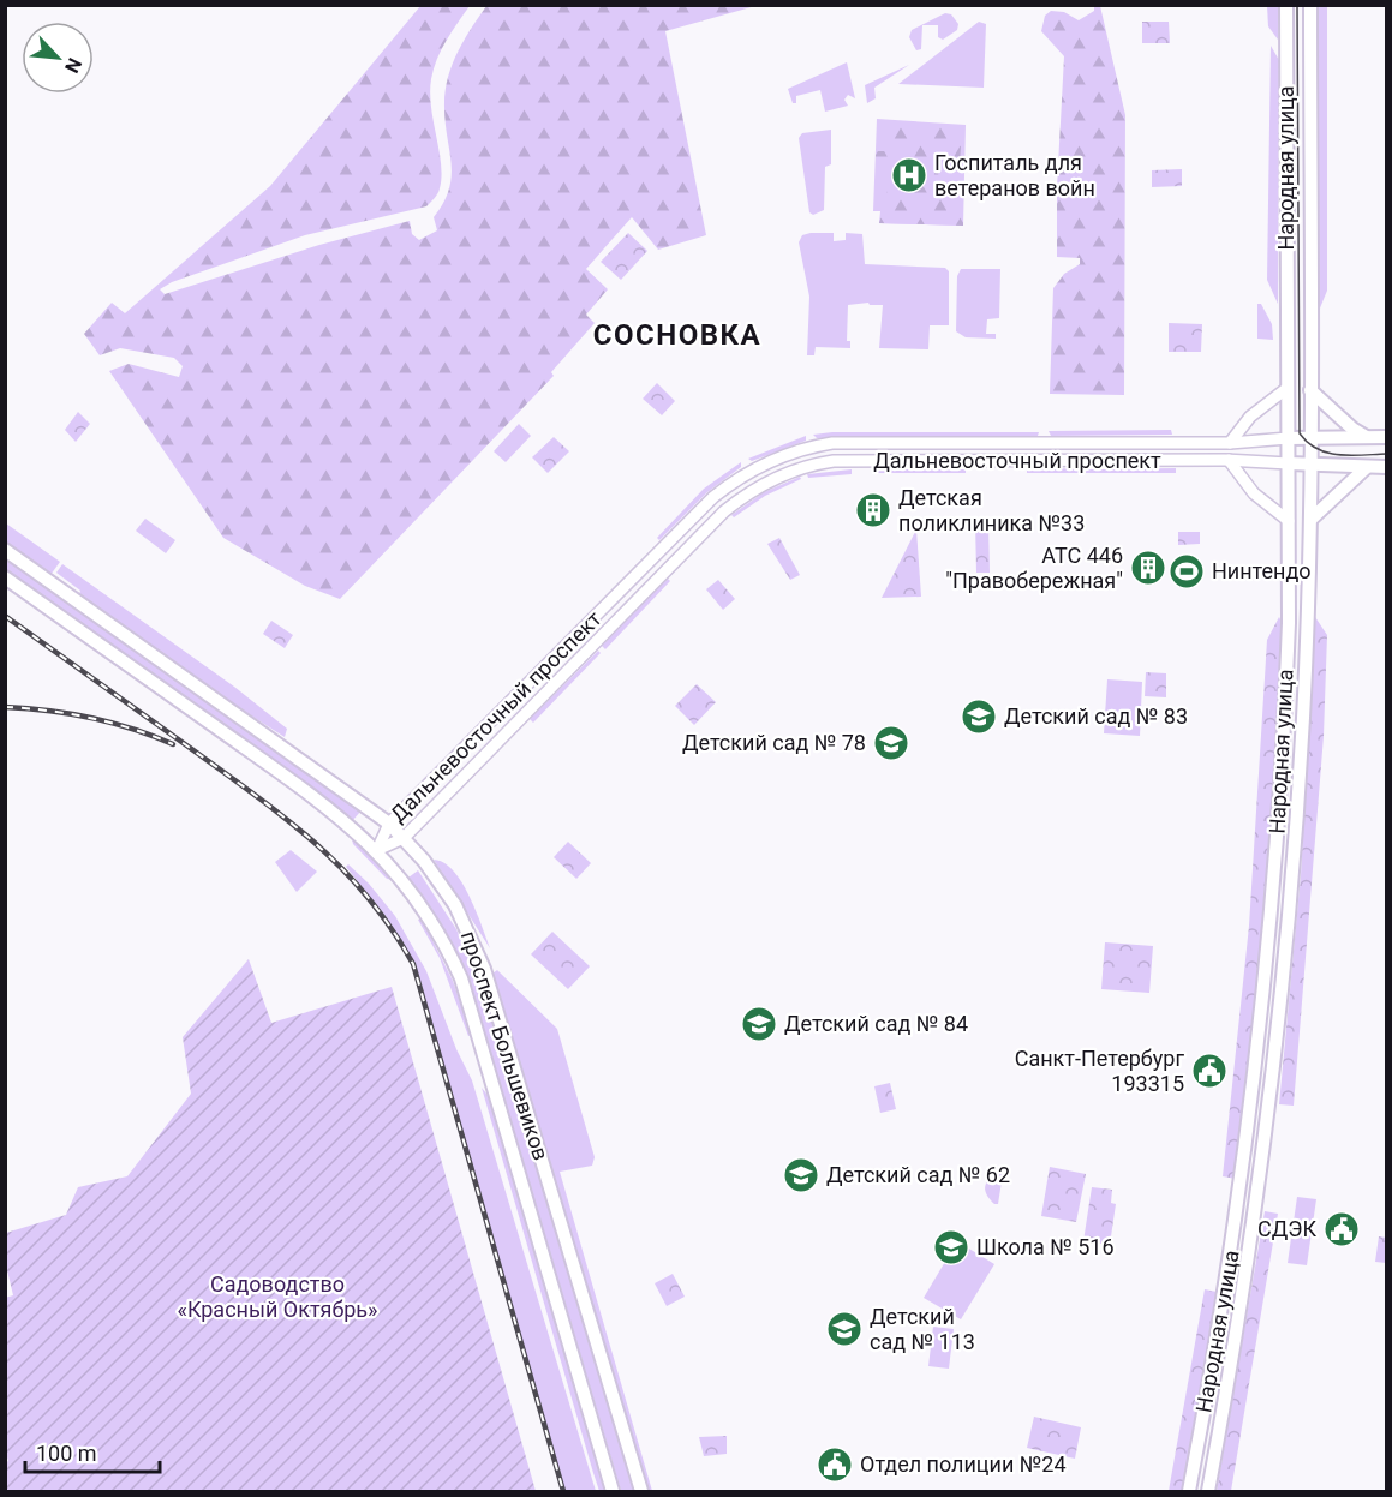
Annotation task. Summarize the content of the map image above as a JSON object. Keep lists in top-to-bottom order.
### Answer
{
  "streets": {
    "main road": ["Народная улица", "Дальневосточный проспект", "проспект Большевиков"]
  },
  "crossings": [
    ["Народная улица", "Дальневосточный проспект"],
    ["Дальневосточный проспект", "проспект Большевиков"]
  ],
  "districts": ["СОСНОВКА"],
  "parks": ["Садоводство «Красный Октябрь»"],
  "places": {
    "hospital": ["Госпиталь для ветеранов войн"],
    "building": ["Детская поликлиника №33", "АТС 446 \"Правобережная\""],
    "sports": ["Нинтендо"],
    "school or university": [
      "Детский сад № 83",
      "Детский сад № 78",
      "Детский сад № 84",
      "Детский сад № 62",
      "Школа № 516",
      "Детский сад № 113"
    ],
    "public building": ["Санкт-Петербург 193315", "СДЭК", "Отдел полиции №24"]
  },
  "scale_bar": "100 m",
  "north": "bottom right"
}
